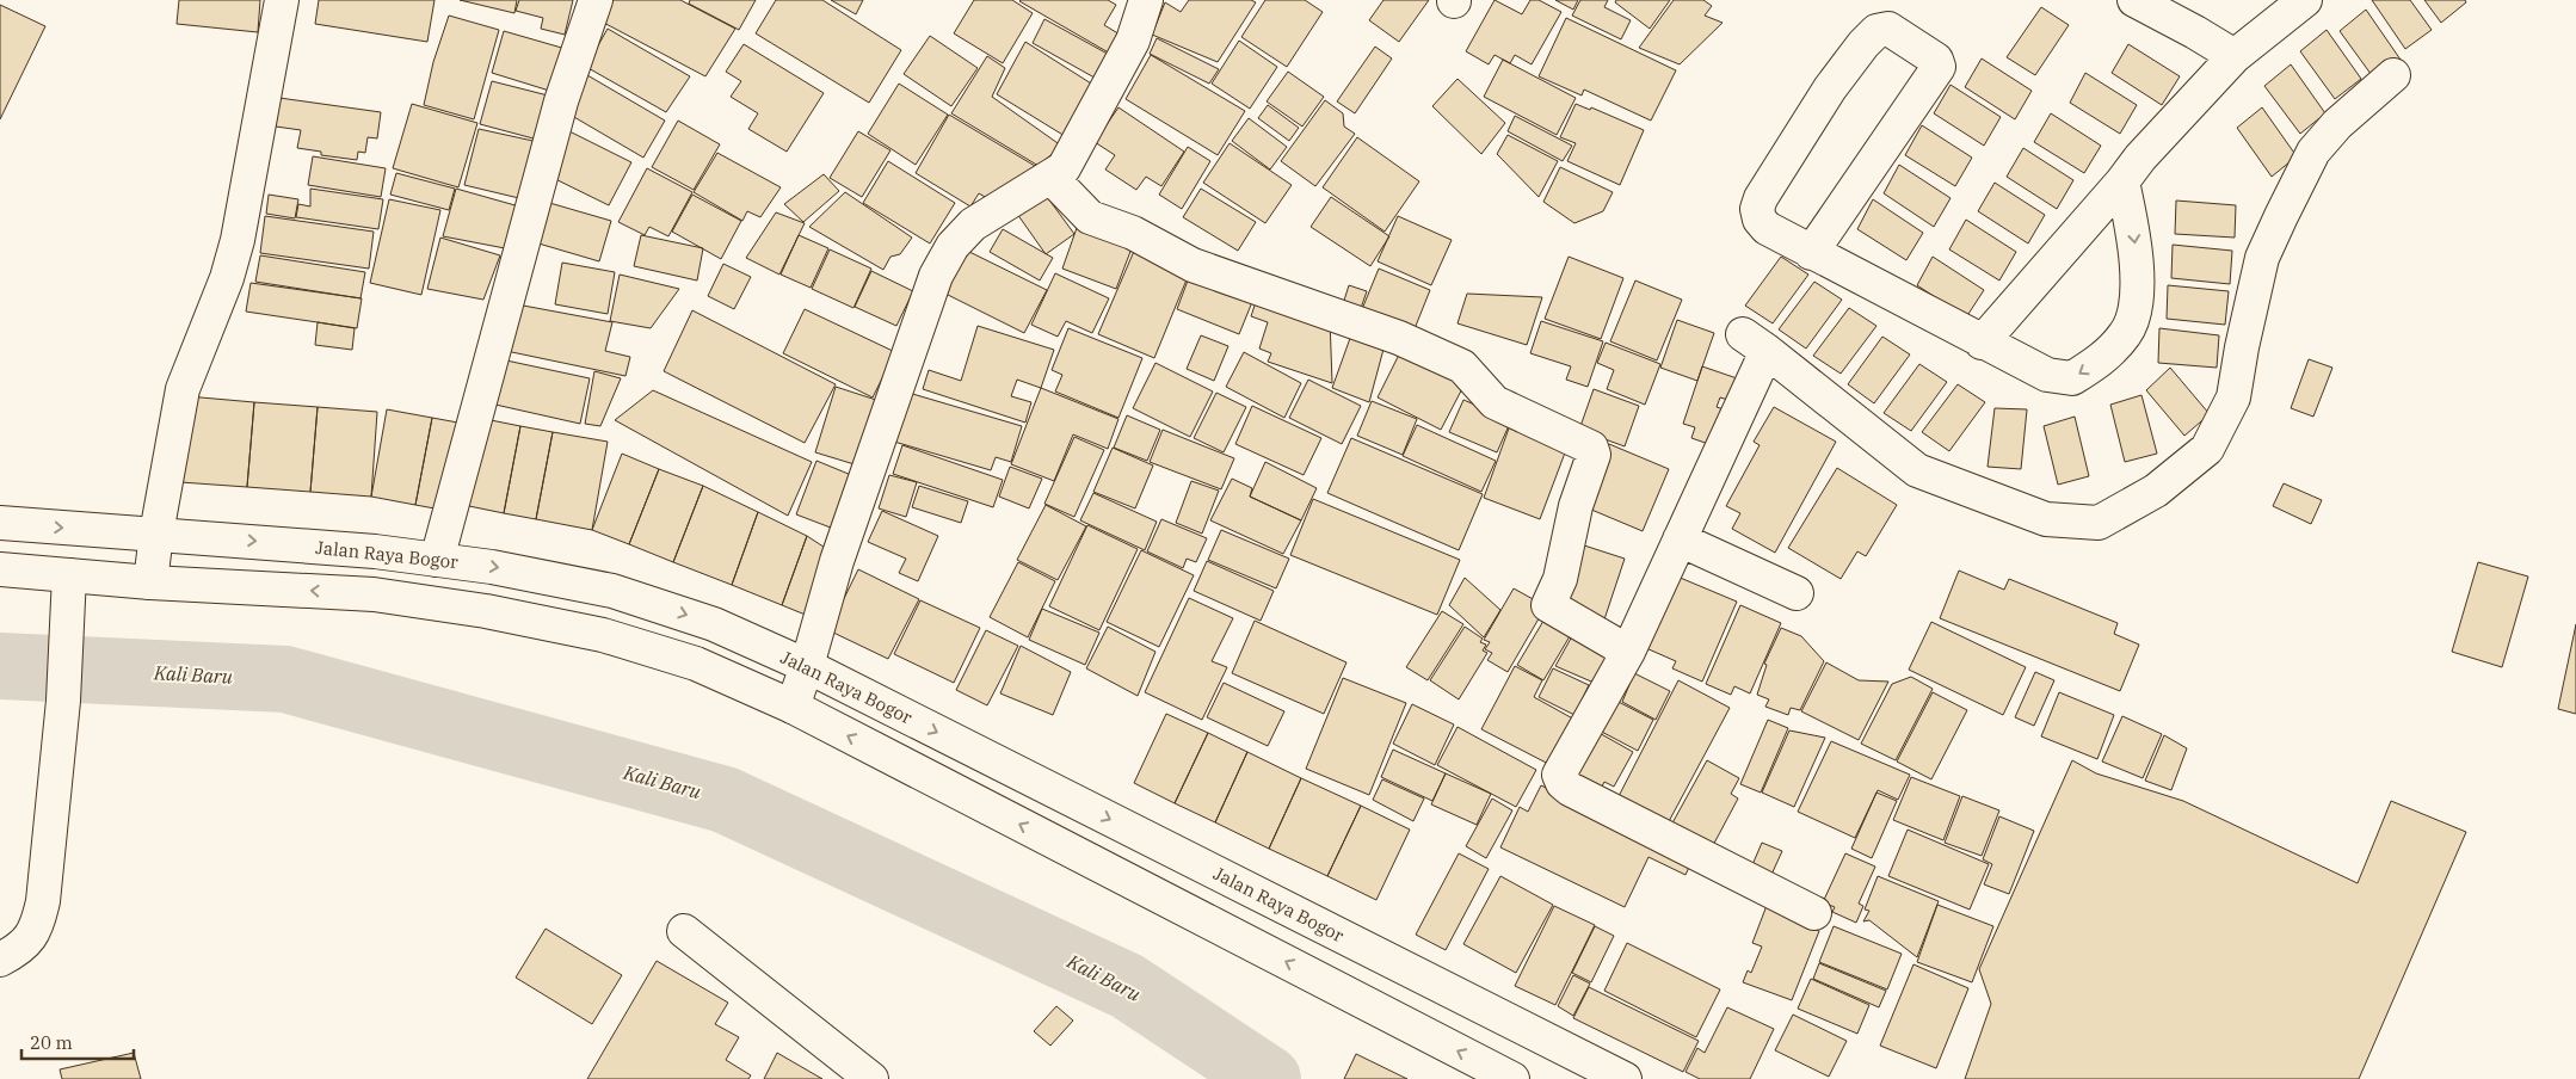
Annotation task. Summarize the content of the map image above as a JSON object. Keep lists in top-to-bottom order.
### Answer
{
  "streets": {
    "main road": ["Jalan Raya Bogor"]
  },
  "water": ["Kali Baru"],
  "scale_bar": "20 m"
}
